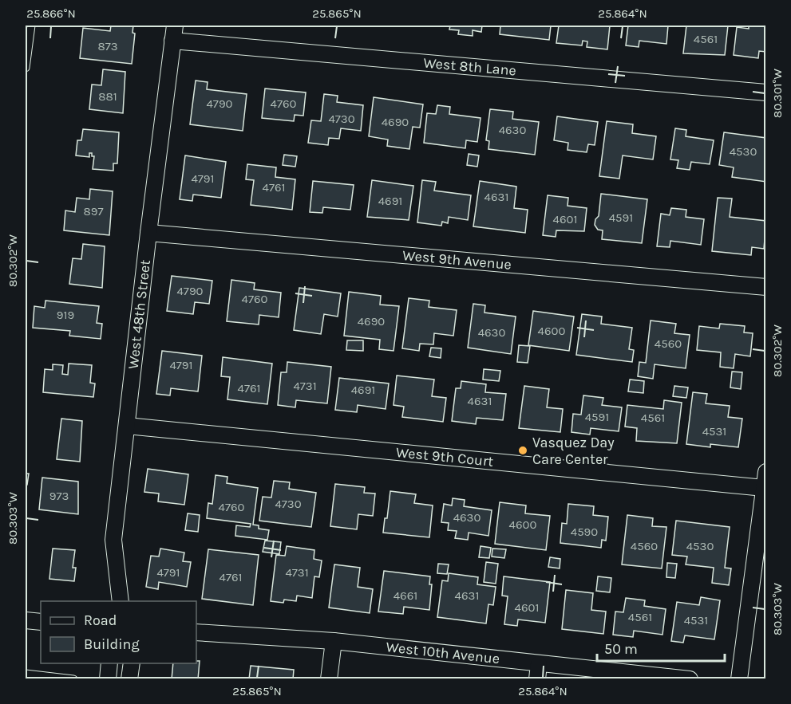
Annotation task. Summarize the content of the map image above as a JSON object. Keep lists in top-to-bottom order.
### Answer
{
  "streets": {
    "street": [
      "West 8th Lane",
      "West 9th Avenue",
      "West 48th Street",
      "West 9th Court",
      "West 10th Avenue"
    ]
  },
  "crossings": [
    ["West 8th Lane", "West 48th Street"],
    ["West 9th Avenue", "West 48th Street"],
    ["West 48th Street", "West 9th Court"]
  ],
  "places": ["Vasquez Day Care Center"],
  "house_numbers": [
    "4561",
    "873",
    "881",
    "4790",
    "4760",
    "4730",
    "4690",
    "4630",
    "4530",
    "4791",
    "4761",
    "4631",
    "4691",
    "897",
    "4591",
    "4601",
    "4790",
    "4760",
    "919",
    "4690",
    "4600",
    "4630",
    "4560",
    "4791",
    "4731",
    "4761",
    "4691",
    "4631",
    "4591",
    "4561",
    "4531",
    "973",
    "4730",
    "4760",
    "4630",
    "4600",
    "4590",
    "4560",
    "4530",
    "4791",
    "4731",
    "4761",
    "4661",
    "4631",
    "4601",
    "4561",
    "4531"
  ],
  "legend": ["Road", "Building"],
  "scale_bar": "50 m",
  "coordinates": [
    "25.866°N",
    "25.865°N",
    "25.864°N",
    "80.301°W",
    "80.302°W",
    "80.303°W"
  ]
}
